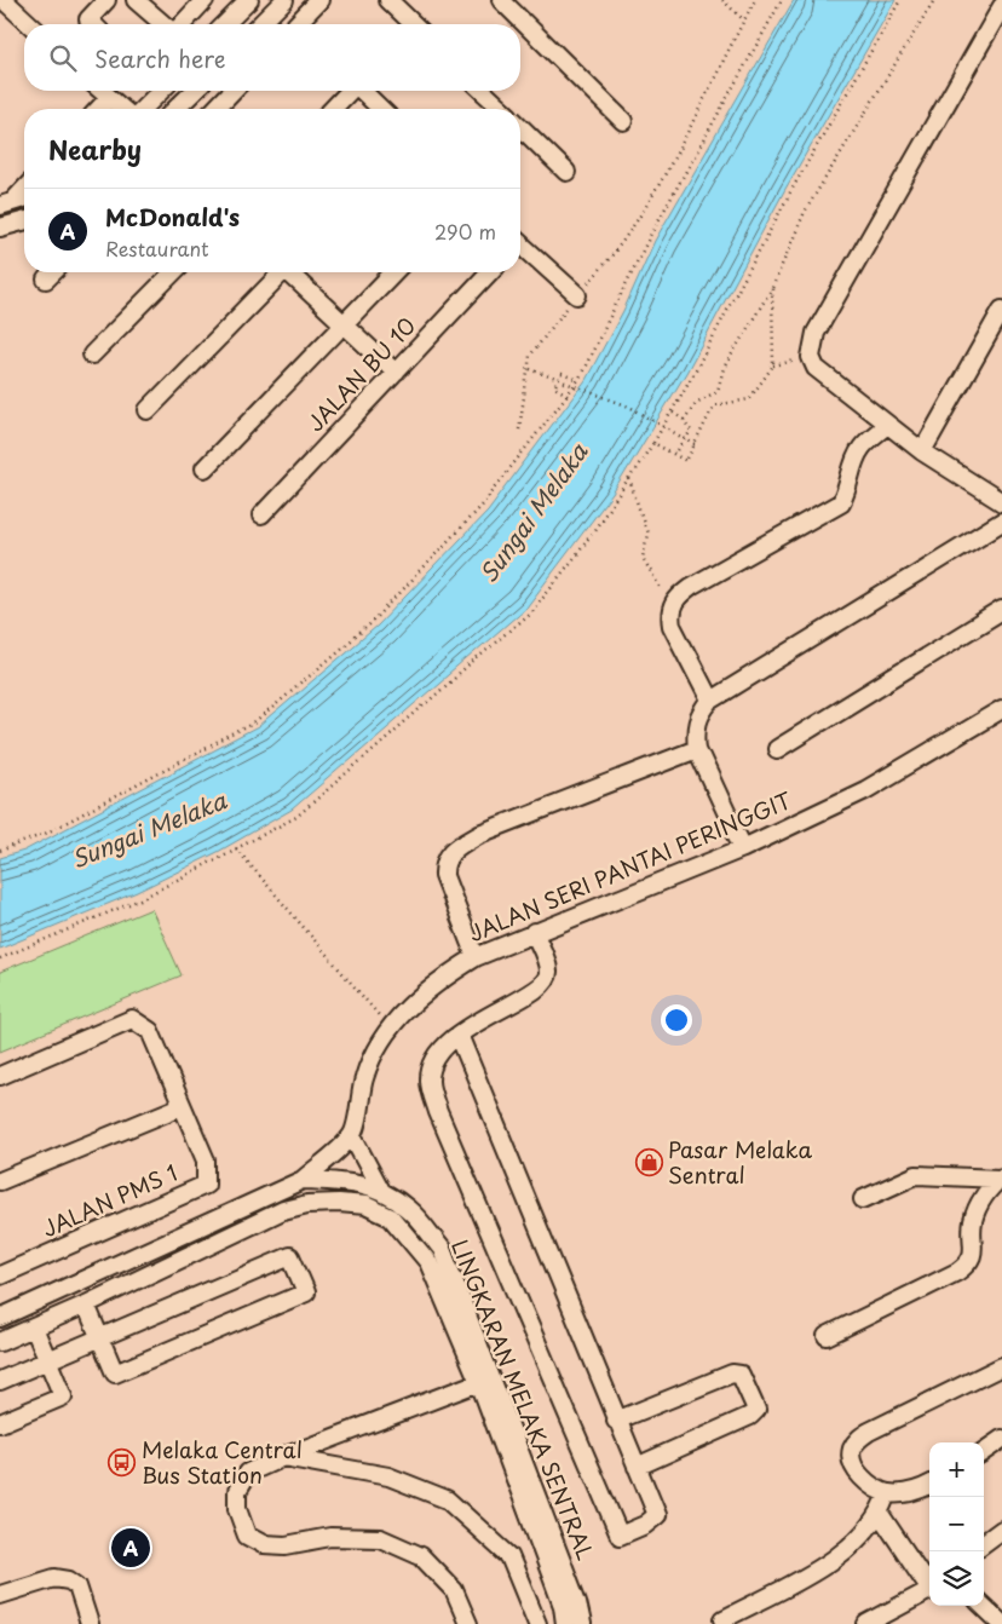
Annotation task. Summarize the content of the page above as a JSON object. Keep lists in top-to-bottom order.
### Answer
{
  "streets": {
    "street": [
      "JALAN BU 10",
      "JALAN SERI PANTAI PERINGGIT",
      "JALAN PMS 1",
      "LINGKARAN MELAKA SENTRAL"
    ]
  },
  "water": ["Sungai Melaka"],
  "places": {
    "shop": ["Pasar Melaka Sentral"],
    "bus stop": ["Melaka Central Bus Station"]
  },
  "page": {
    "search": "Search here",
    "heading": "Nearby",
    "list": [
      {
        "mark": "A",
        "name": "McDonald's",
        "note": "Restaurant",
        "value": "290 m"
      }
    ],
    "map_buttons": ["+", "−"],
    "pins": "A"
  }
}
